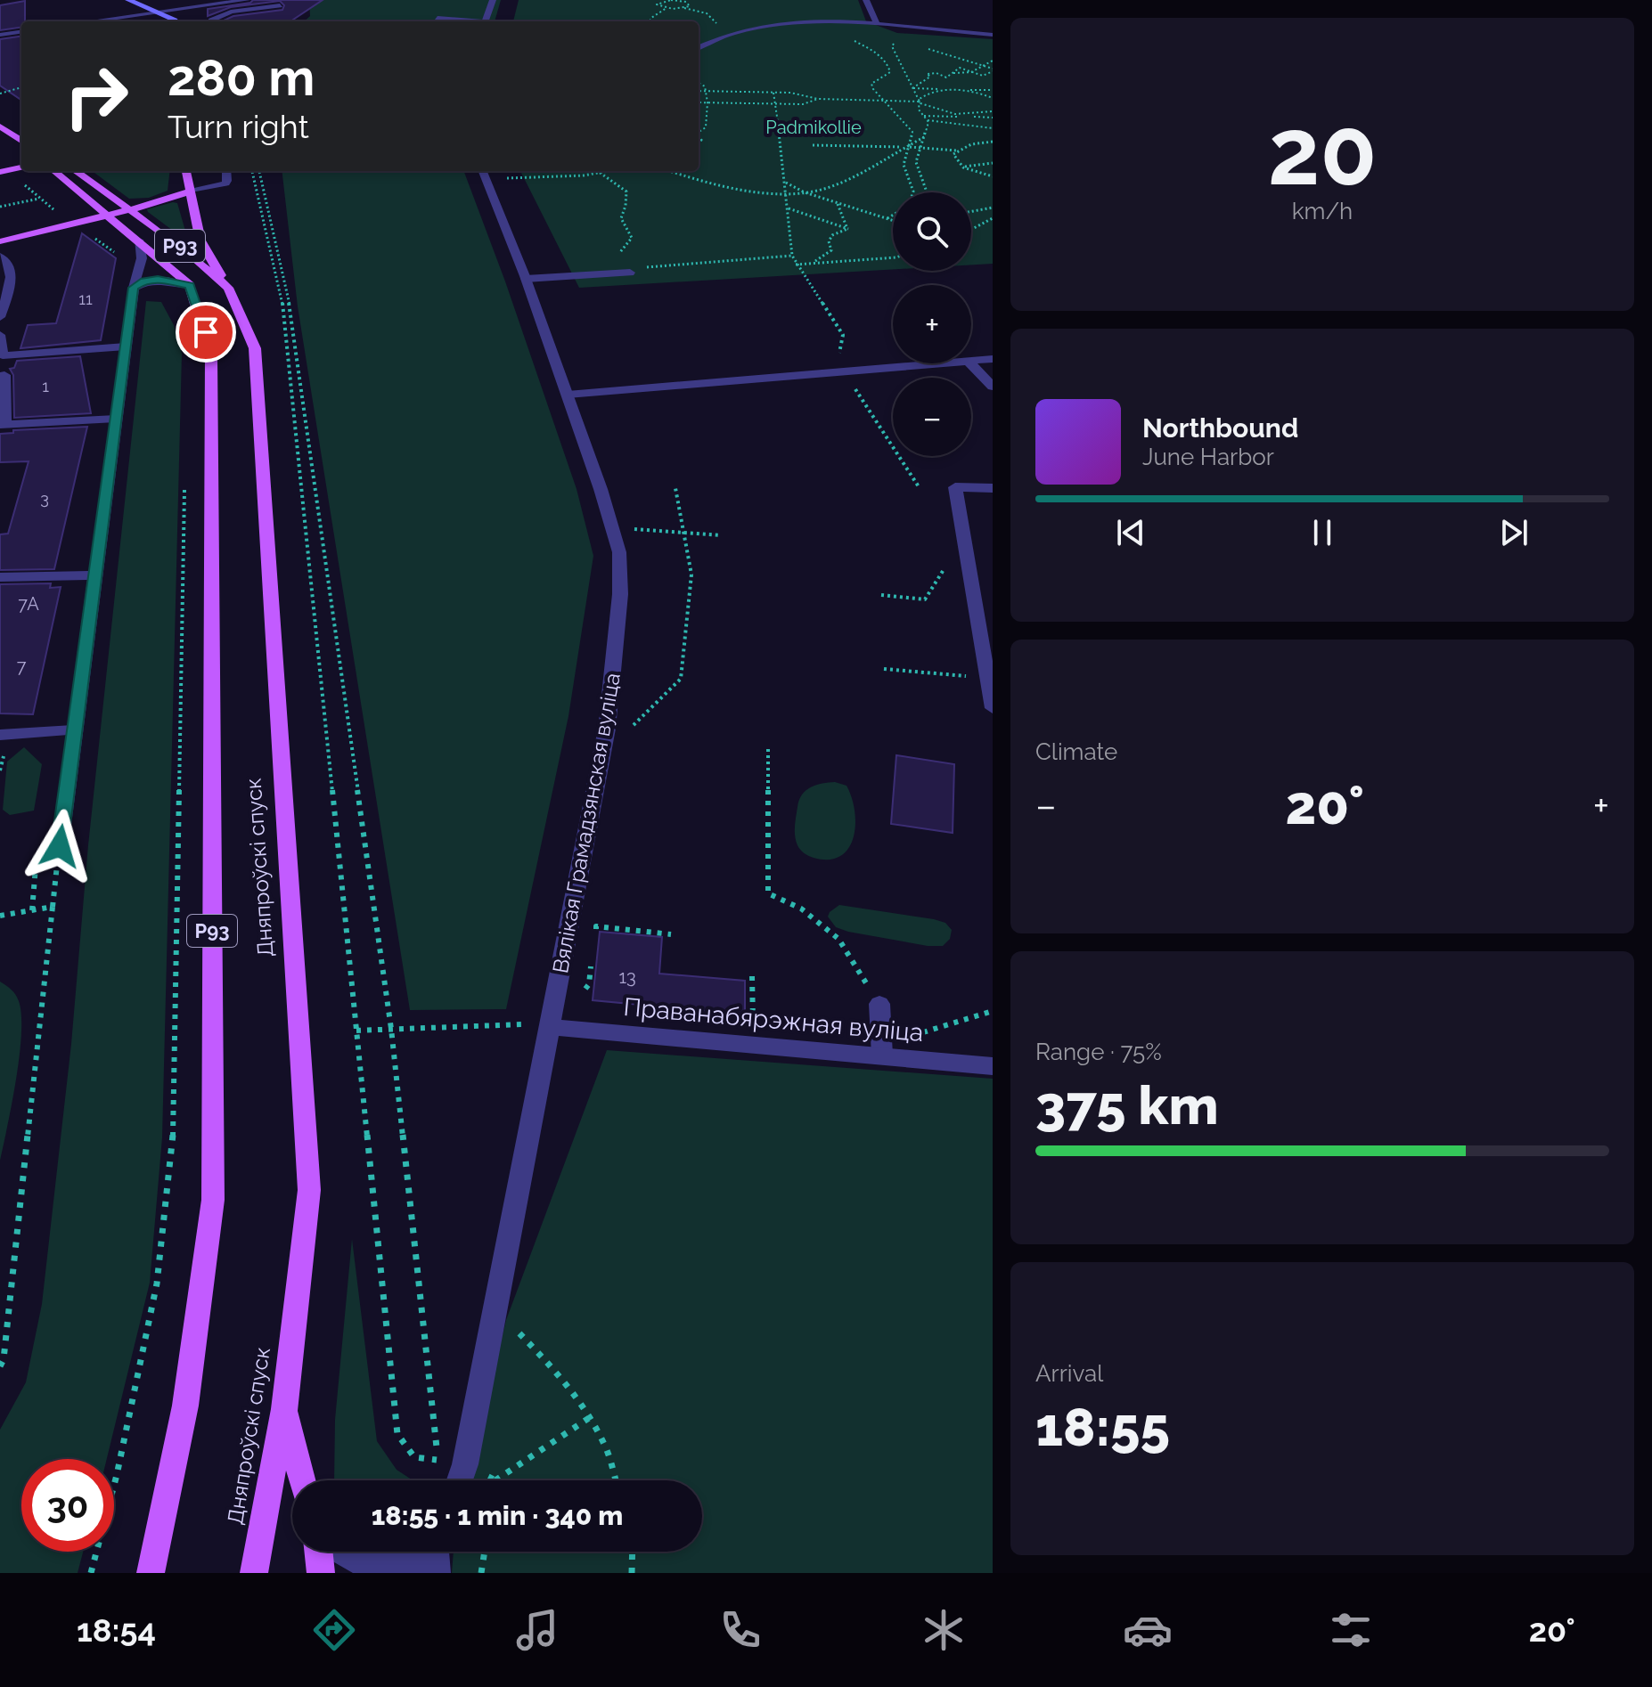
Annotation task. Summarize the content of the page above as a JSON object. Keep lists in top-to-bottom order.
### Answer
{
  "streets": {
    "main road": ["Р93", "Дняпроўскі спуск"],
    "street": ["Вялікая Грамадзянская вуліца", "Праванабярэжная вуліца"]
  },
  "crossings": [
    ["Р93", "Дняпроўскі спуск"],
    ["Вялікая Грамадзянская вуліца", "Праванабярэжная вуліца"]
  ],
  "parks": ["Padmikollie"],
  "house_numbers": [
    "11",
    "1",
    "3",
    "7А",
    "7",
    "13"
  ],
  "page": {
    "tile": [
      ["20", "km/h"],
      "Climate",
      ["Range · 75%", "375 km"],
      ["Arrival", "18:55"]
    ],
    "turn": ["280 m", "Turn right"],
    "map_buttons": ["+", "−"],
    "song": ["Northbound", "June Harbor"],
    "heat": ["−", "20°", "+"],
    "limit": "30",
    "trip": "18:55 · 1 min · 340 m",
    "tabs": ["18:54", "20°"]
  }
}
